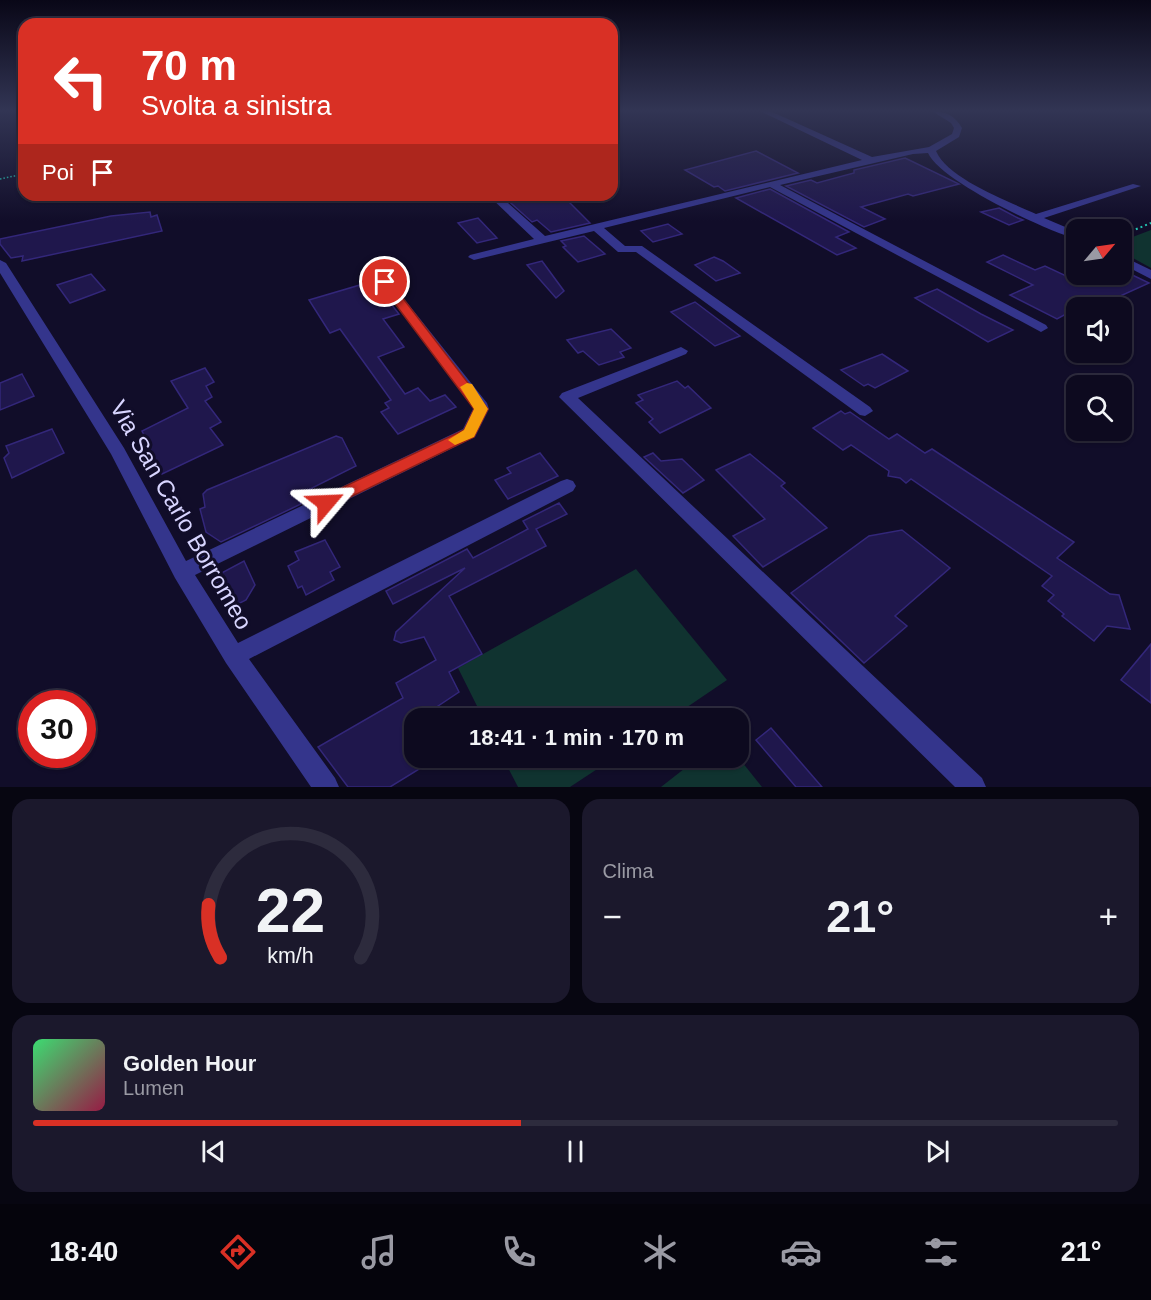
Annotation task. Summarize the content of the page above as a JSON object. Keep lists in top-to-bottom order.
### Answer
{
  "streets": {
    "street": ["Via San Carlo Borromeo"]
  },
  "north": "top right",
  "page": {
    "turn": ["70 m", "Svolta a sinistra"],
    "then": "Poi",
    "limit": "30",
    "trip": "18:41 · 1 min · 170 m",
    "tile": "Clima",
    "heat": ["−", "21°", "+"],
    "song": ["Golden Hour", "Lumen"],
    "tabs": ["18:40", "21°"],
    "gauge": ["22", "km/h"]
  }
}
